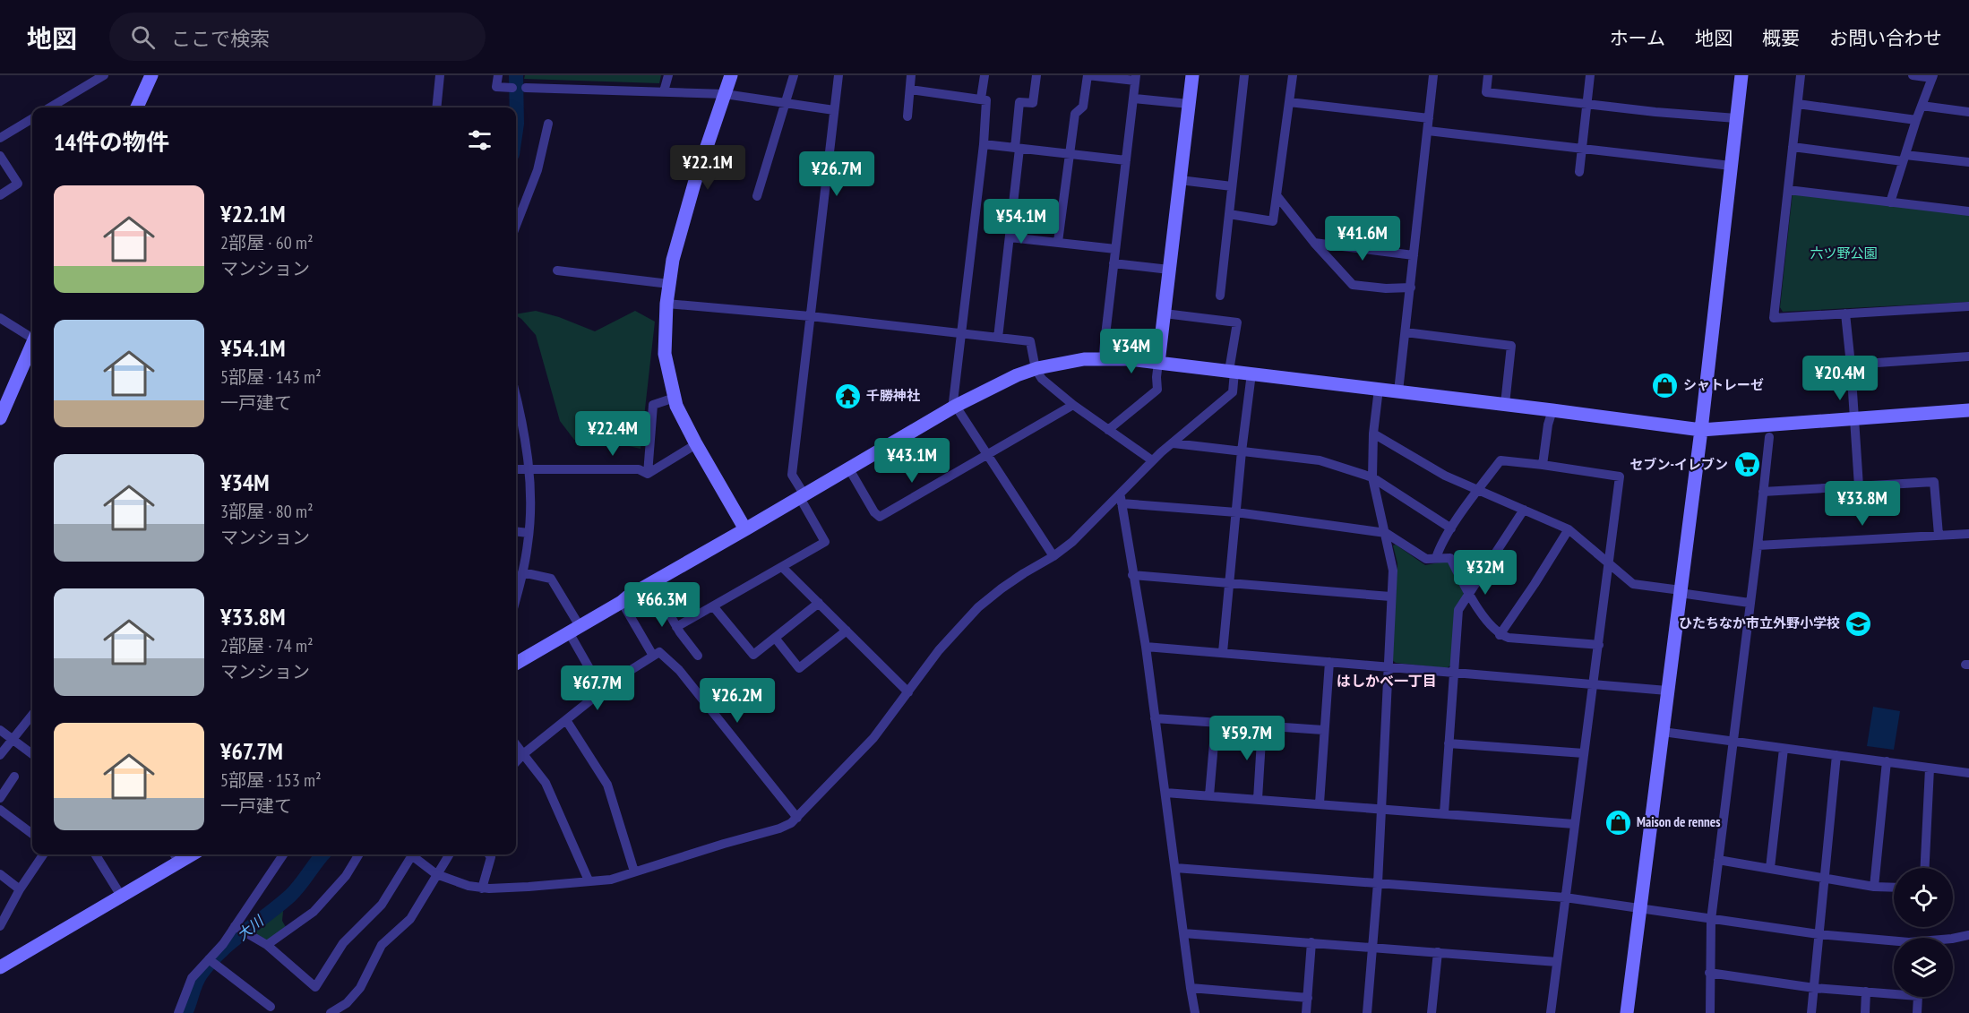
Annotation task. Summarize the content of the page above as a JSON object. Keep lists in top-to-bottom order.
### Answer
{
  "districts": ["はしかべ一丁目"],
  "water": ["大川"],
  "parks": ["六ツ野公園"],
  "places": {
    "shop": ["シャトレーゼ", "Maison de rennes"],
    "temple": ["千勝神社"],
    "supermarket": ["セブン-イレブン"],
    "school or university": ["ひたちなか市立外野小学校"]
  },
  "page": {
    "header": "地図",
    "search": "ここで検索",
    "nav": [
      "ホーム",
      "地図",
      "概要",
      "お問い合わせ"
    ],
    "heading": "14件の物件",
    "price": [
      "¥22.1M",
      "¥26.7M",
      "¥54.1M",
      "¥41.6M",
      "¥34M",
      "¥20.4M",
      "¥22.4M",
      "¥43.1M",
      "¥33.8M",
      "¥32M",
      "¥66.3M",
      "¥67.7M",
      "¥26.2M",
      "¥59.7M"
    ],
    "list": [
      {
        "name": "¥22.1M",
        "note": "2部屋 · 60 m² · マンション"
      },
      {
        "name": "¥54.1M",
        "note": "5部屋 · 143 m² · 一戸建て"
      },
      {
        "name": "¥34M",
        "note": "3部屋 · 80 m² · マンション"
      },
      {
        "name": "¥33.8M",
        "note": "2部屋 · 74 m² · マンション"
      },
      {
        "name": "¥67.7M",
        "note": "5部屋 · 153 m² · 一戸建て"
      }
    ]
  }
}
